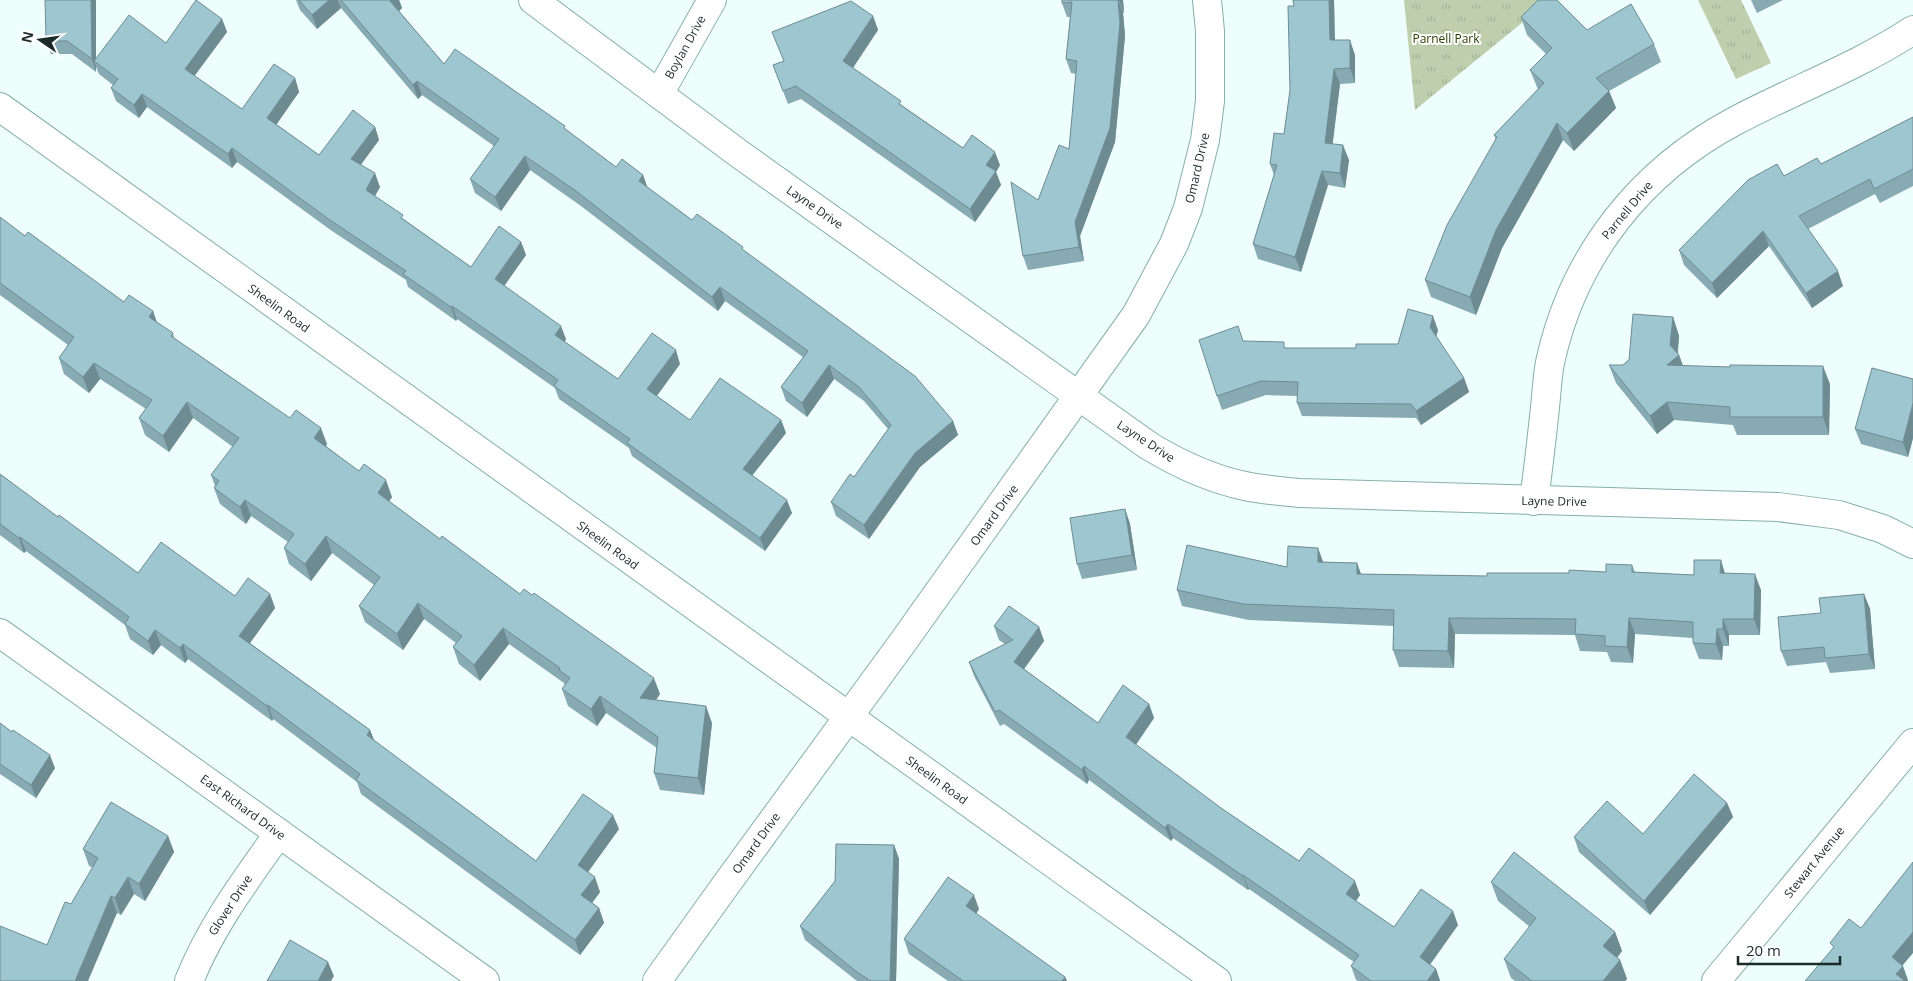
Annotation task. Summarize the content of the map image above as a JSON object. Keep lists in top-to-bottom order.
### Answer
{
  "streets": {
    "street": [
      "Boylan Drive",
      "Omard Drive",
      "Layne Drive",
      "Parnell Drive",
      "Sheelin Road",
      "East Richard Drive",
      "Stewart Avenue",
      "Glover Drive"
    ]
  },
  "crossings": [
    ["Boylan Drive", "Layne Drive"],
    ["Omard Drive", "Layne Drive"],
    ["Omard Drive", "Sheelin Road"],
    ["Layne Drive", "Parnell Drive"],
    ["East Richard Drive", "Glover Drive"]
  ],
  "parks": ["Parnell Park"],
  "scale_bar": "20 m",
  "north": "left"
}
